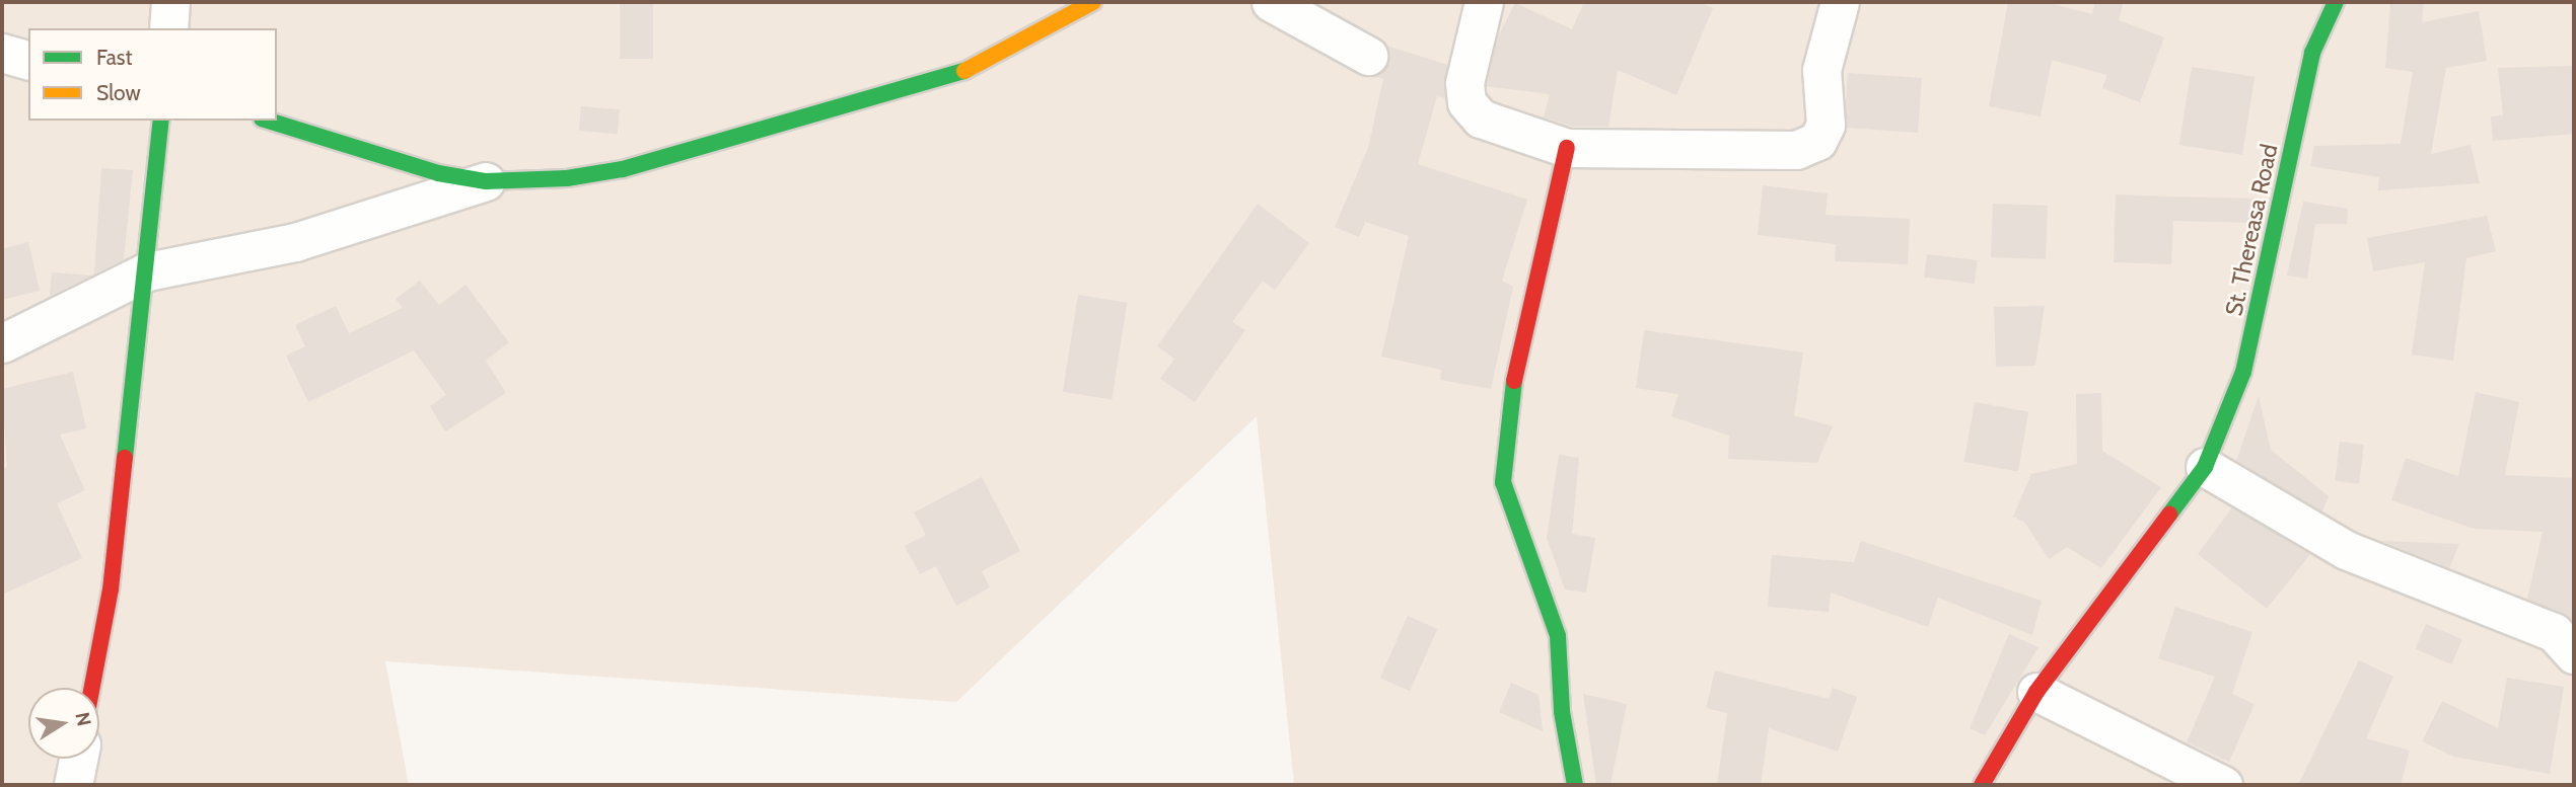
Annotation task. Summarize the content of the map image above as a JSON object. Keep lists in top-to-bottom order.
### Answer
{
  "streets": {
    "street": ["St. Thereasa Road"]
  },
  "legend": ["Fast", "Slow"],
  "north": "right"
}
